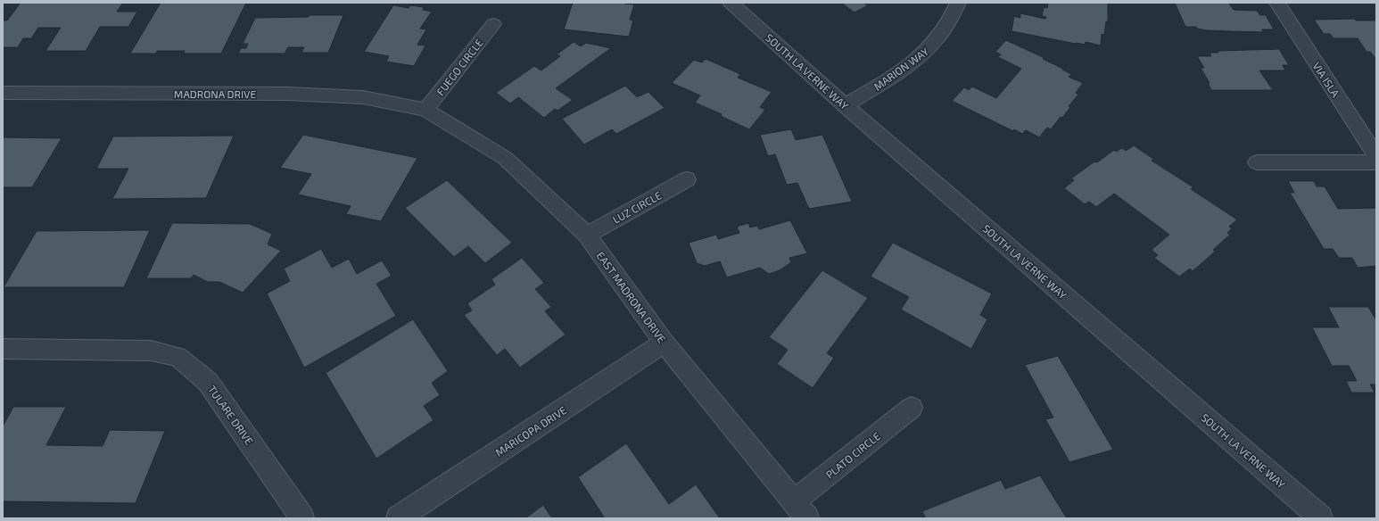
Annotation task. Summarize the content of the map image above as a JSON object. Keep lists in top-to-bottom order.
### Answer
{
  "streets": {
    "street": [
      "FUEGO CIRCLE",
      "MARION WAY",
      "SOUTH LA VERNE WAY",
      "VIA ISLA",
      "MADRONA DRIVE",
      "LUZ CIRCLE",
      "EAST MADRONA DRIVE",
      "TULARE DRIVE",
      "MARICOPA DRIVE",
      "PLATO CIRCLE"
    ]
  },
  "crossings": [
    ["FUEGO CIRCLE", "MADRONA DRIVE"],
    ["FUEGO CIRCLE", "EAST MADRONA DRIVE"],
    ["MARION WAY", "SOUTH LA VERNE WAY"],
    ["MADRONA DRIVE", "EAST MADRONA DRIVE"],
    ["LUZ CIRCLE", "EAST MADRONA DRIVE"],
    ["EAST MADRONA DRIVE", "MARICOPA DRIVE"],
    ["EAST MADRONA DRIVE", "PLATO CIRCLE"]
  ]
}
